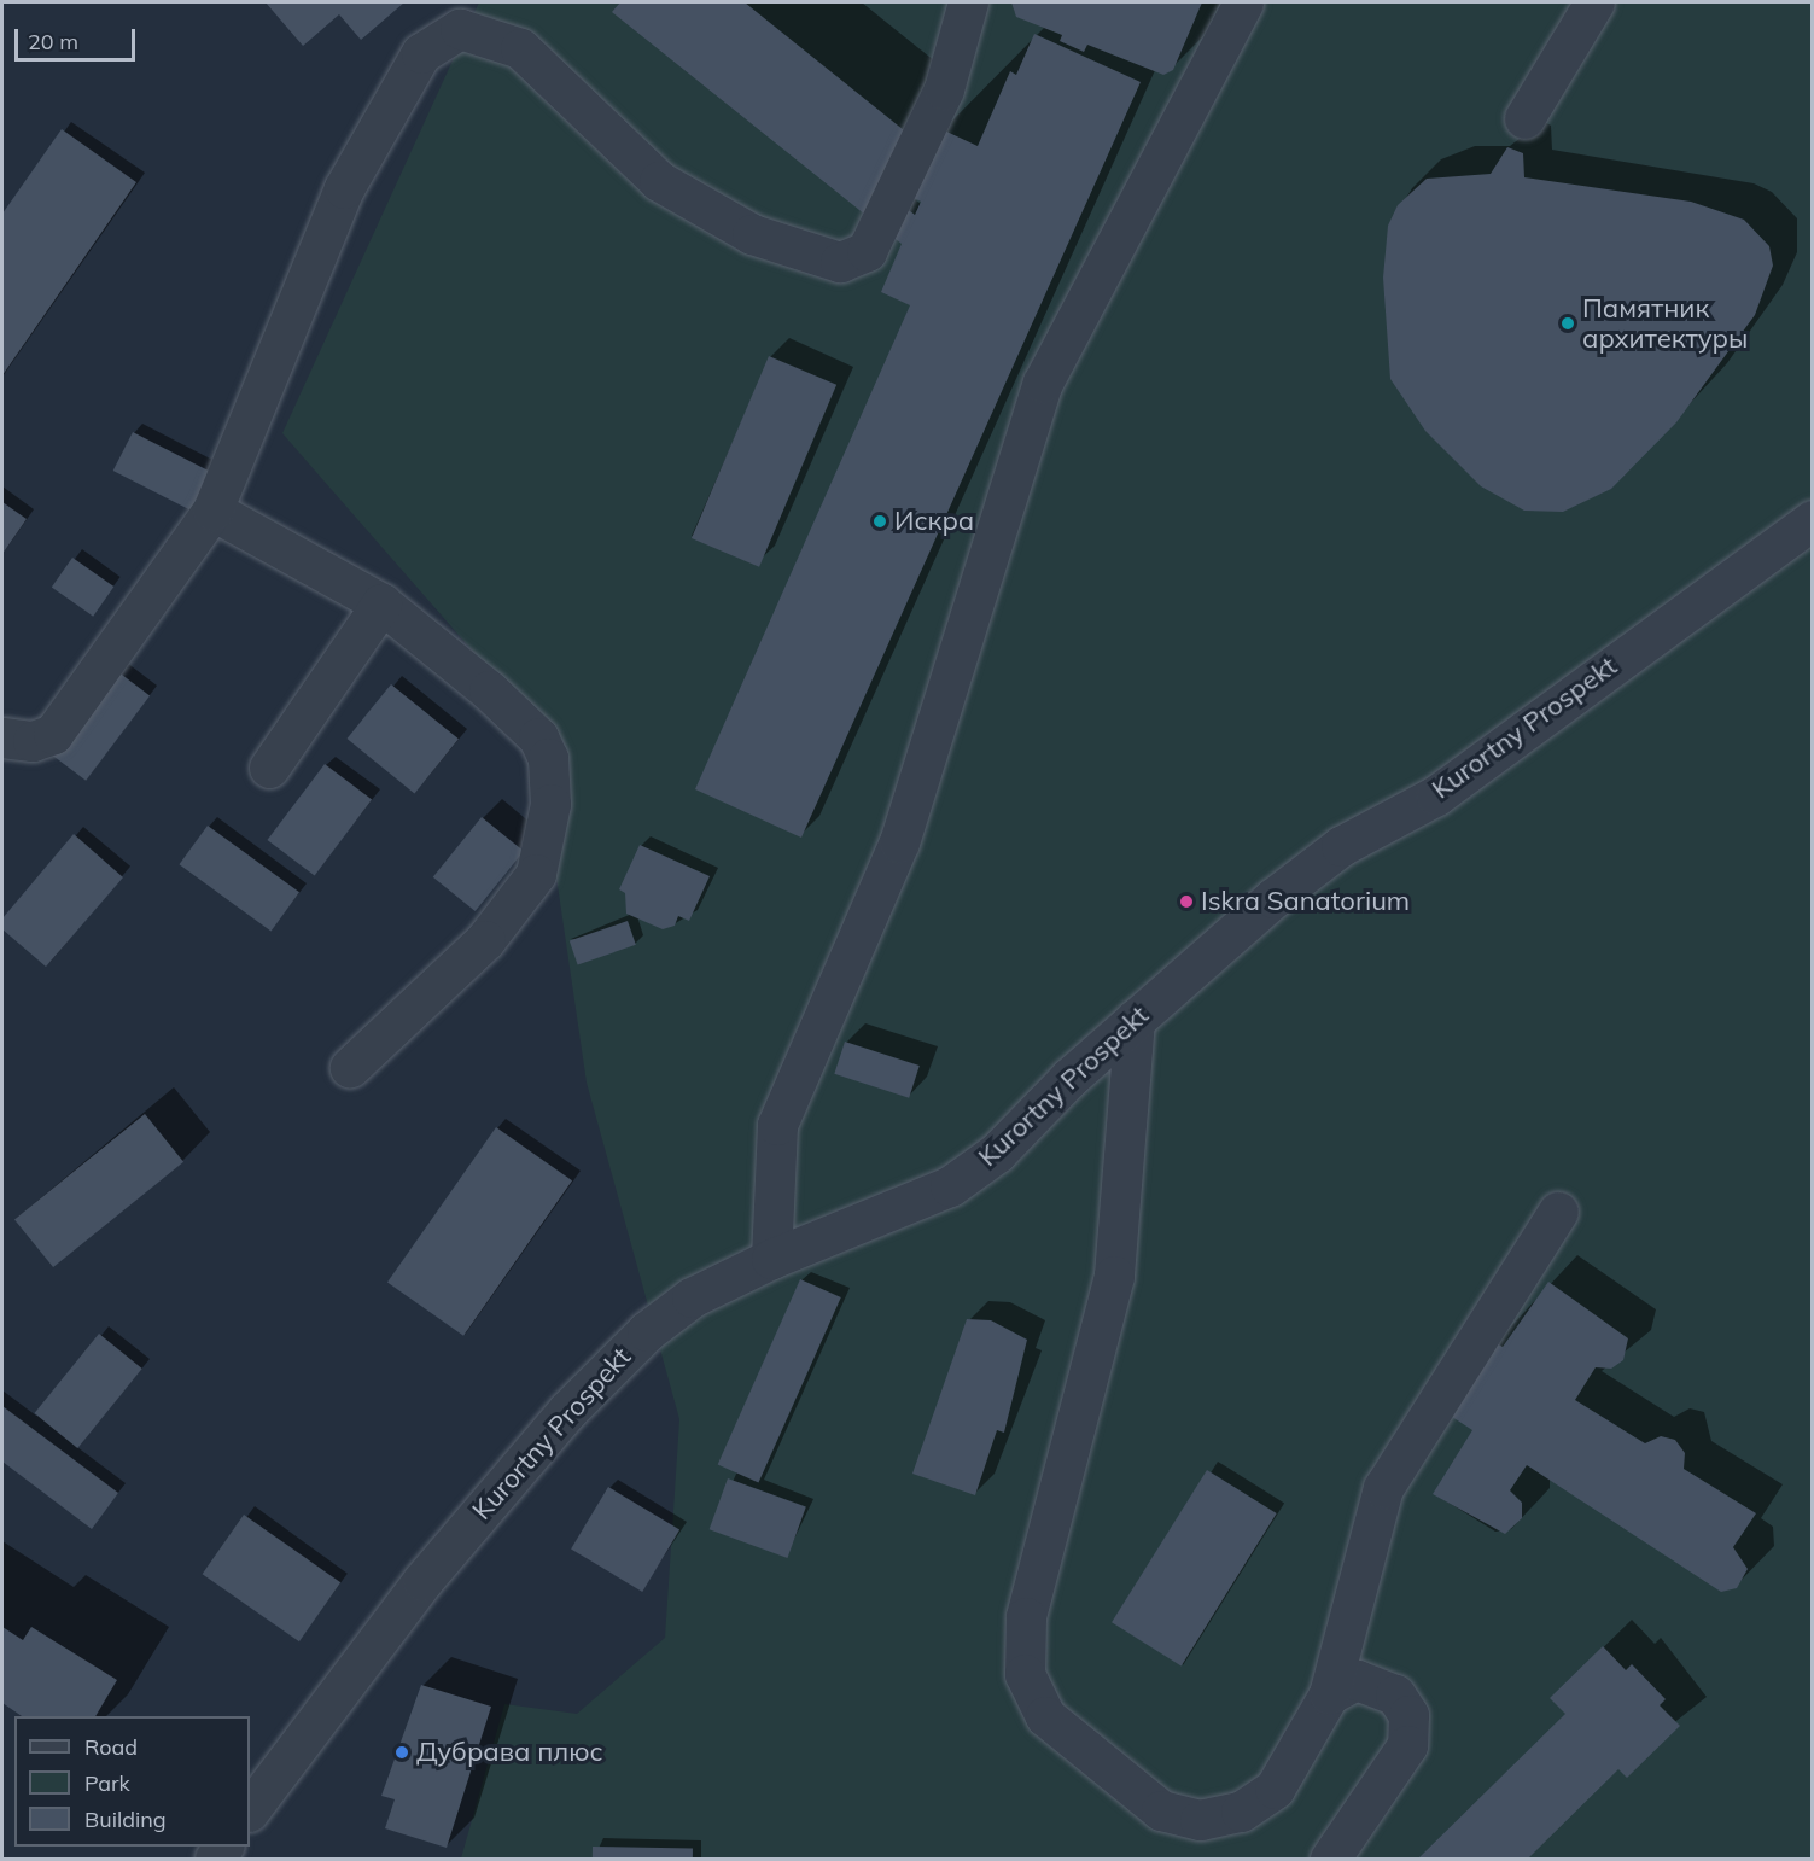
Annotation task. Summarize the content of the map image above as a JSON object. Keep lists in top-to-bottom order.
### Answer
{
  "streets": {
    "street": ["Kurortny Prospekt"]
  },
  "places": [
    "Памятник архитектуры",
    "Искра",
    "Iskra Sanatorium",
    "Дубрава плюс"
  ],
  "legend": ["Road", "Park", "Building"],
  "scale_bar": "20 m"
}
